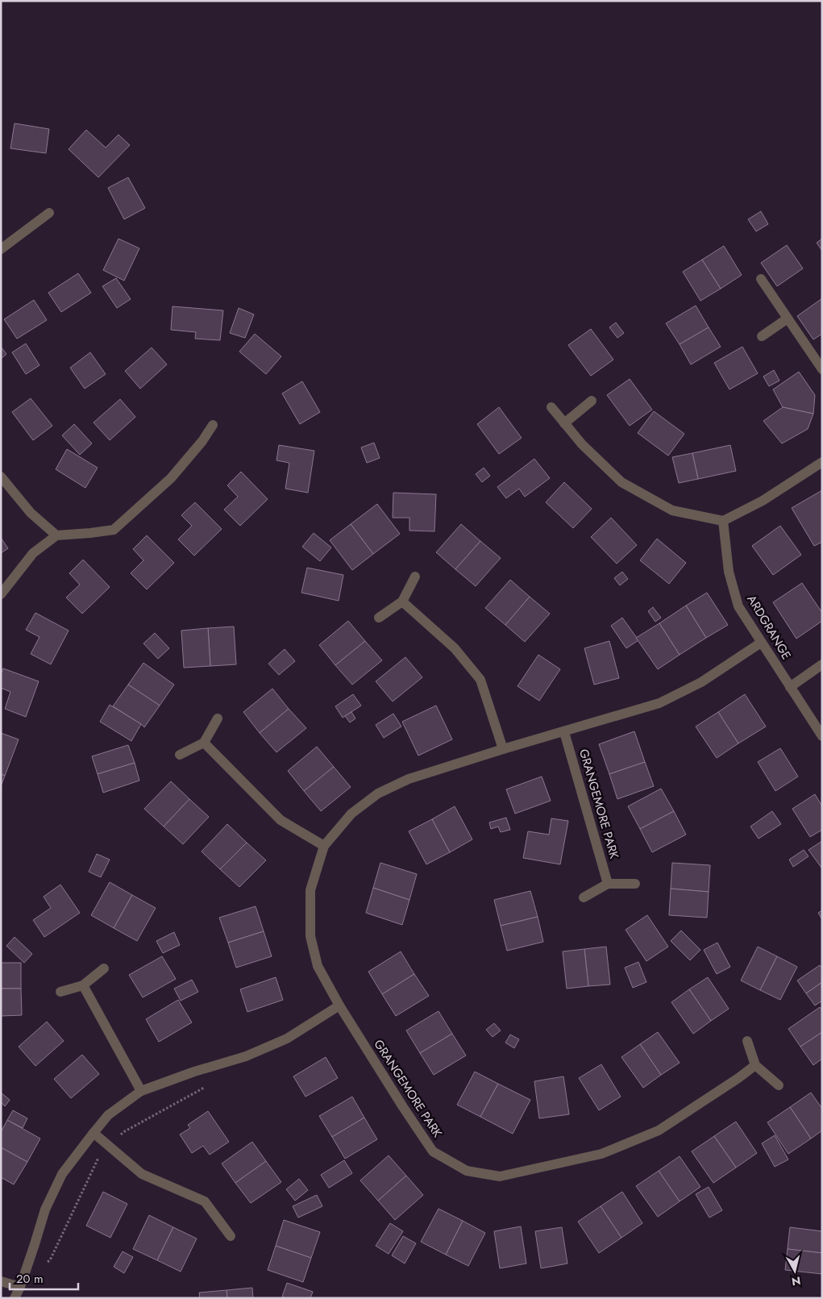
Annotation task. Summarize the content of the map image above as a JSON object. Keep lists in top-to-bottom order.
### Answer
{
  "streets": {
    "street": ["ARDGRANGE", "GRANGEMORE PARK"]
  },
  "crossings": [
    ["ARDGRANGE", "GRANGEMORE PARK"]
  ],
  "scale_bar": "20 m",
  "north": "bottom"
}
